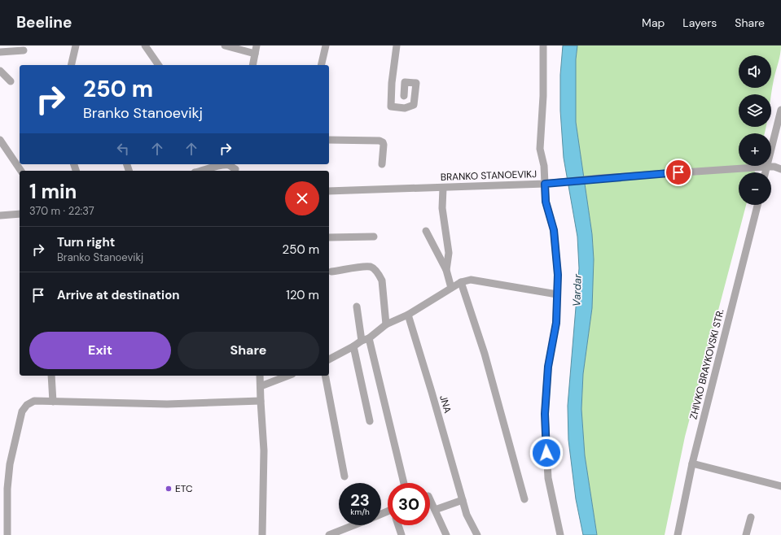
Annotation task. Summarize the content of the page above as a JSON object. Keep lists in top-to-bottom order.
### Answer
{
  "streets": {
    "street": ["BRANKO STANOEVIKJ", "ZHIVKO BRAYKOVSKI STR.", "JNA"]
  },
  "water": ["Vardar"],
  "places": ["ETC"],
  "page": {
    "header": "Beeline",
    "nav": ["Map", "Layers", "Share"],
    "map_buttons": ["+", "−"],
    "turn": ["250 m", "Branko Stanoevikj"],
    "heading": ["1 min", "370 m · 22:37"],
    "list": [
      {
        "name": "Turn right",
        "note": "Branko Stanoevikj",
        "value": "250 m"
      },
      {
        "name": "Arrive at destination",
        "value": "120 m"
      }
    ],
    "buttons": ["Exit", "Share"],
    "speed": "23 km/h",
    "limit": "30"
  }
}
